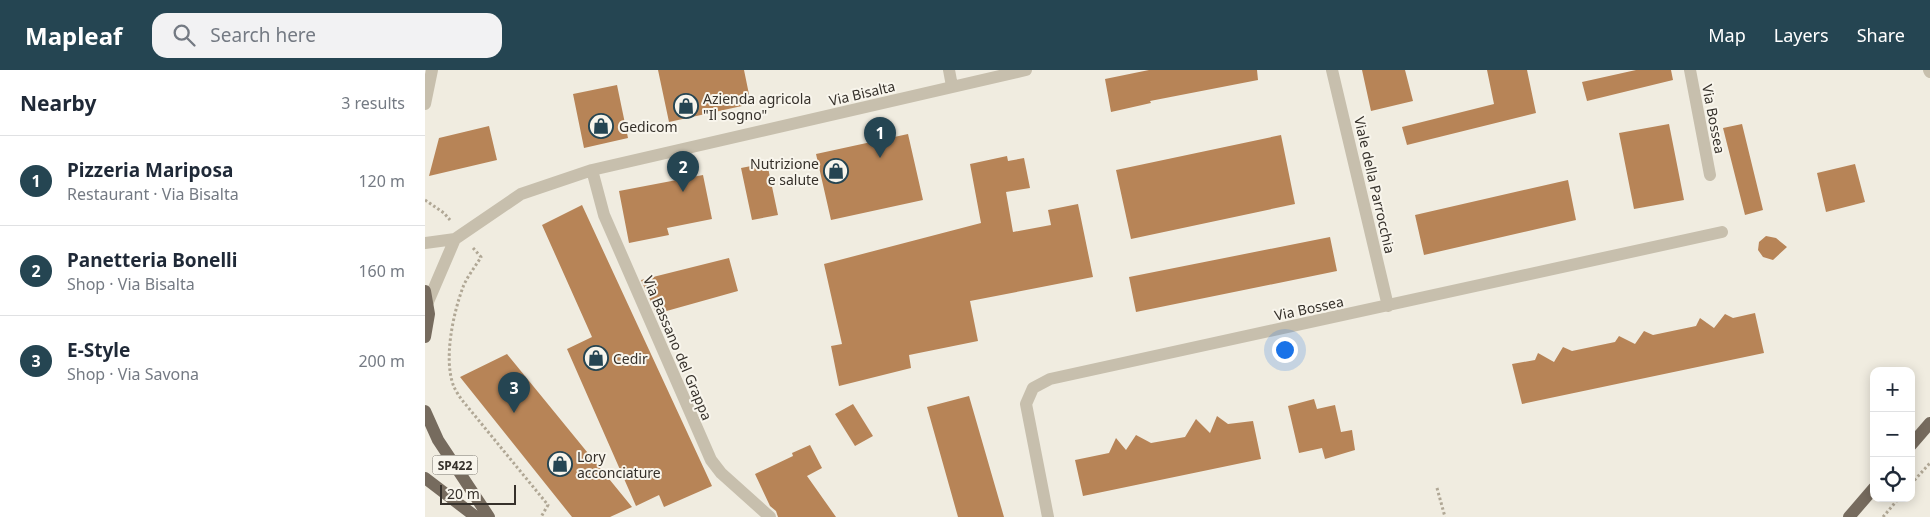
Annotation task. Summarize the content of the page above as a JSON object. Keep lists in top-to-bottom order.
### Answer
{
  "streets": {
    "main road": ["SP422"],
    "street": [
      "Via Bisalta",
      "Via Bossea",
      "Viale della Parrocchia",
      "Via Bassano del Grappa"
    ]
  },
  "crossings": [
    ["Via Bisalta", "Via Bassano del Grappa"],
    ["Via Bossea", "Viale della Parrocchia"]
  ],
  "places": {
    "shop": [
      "Azienda agricola \"Il sogno\"",
      "Gedicom",
      "Nutrizione e salute",
      "Cedir",
      "Lory acconciature"
    ]
  },
  "scale_bar": "20 m",
  "page": {
    "header": "Mapleaf",
    "search": "Search here",
    "nav": ["Map", "Layers", "Share"],
    "heading": ["Nearby", "3 results"],
    "pins": ["1", "2", "3"],
    "list": [
      {
        "mark": "1",
        "name": "Pizzeria Mariposa",
        "note": "Restaurant · Via Bisalta",
        "value": "120 m"
      },
      {
        "mark": "2",
        "name": "Panetteria Bonelli",
        "note": "Shop · Via Bisalta",
        "value": "160 m"
      },
      {
        "mark": "3",
        "name": "E-Style",
        "note": "Shop · Via Savona",
        "value": "200 m"
      }
    ],
    "map_buttons": ["+", "−"],
    "scale": "20 m"
  }
}
